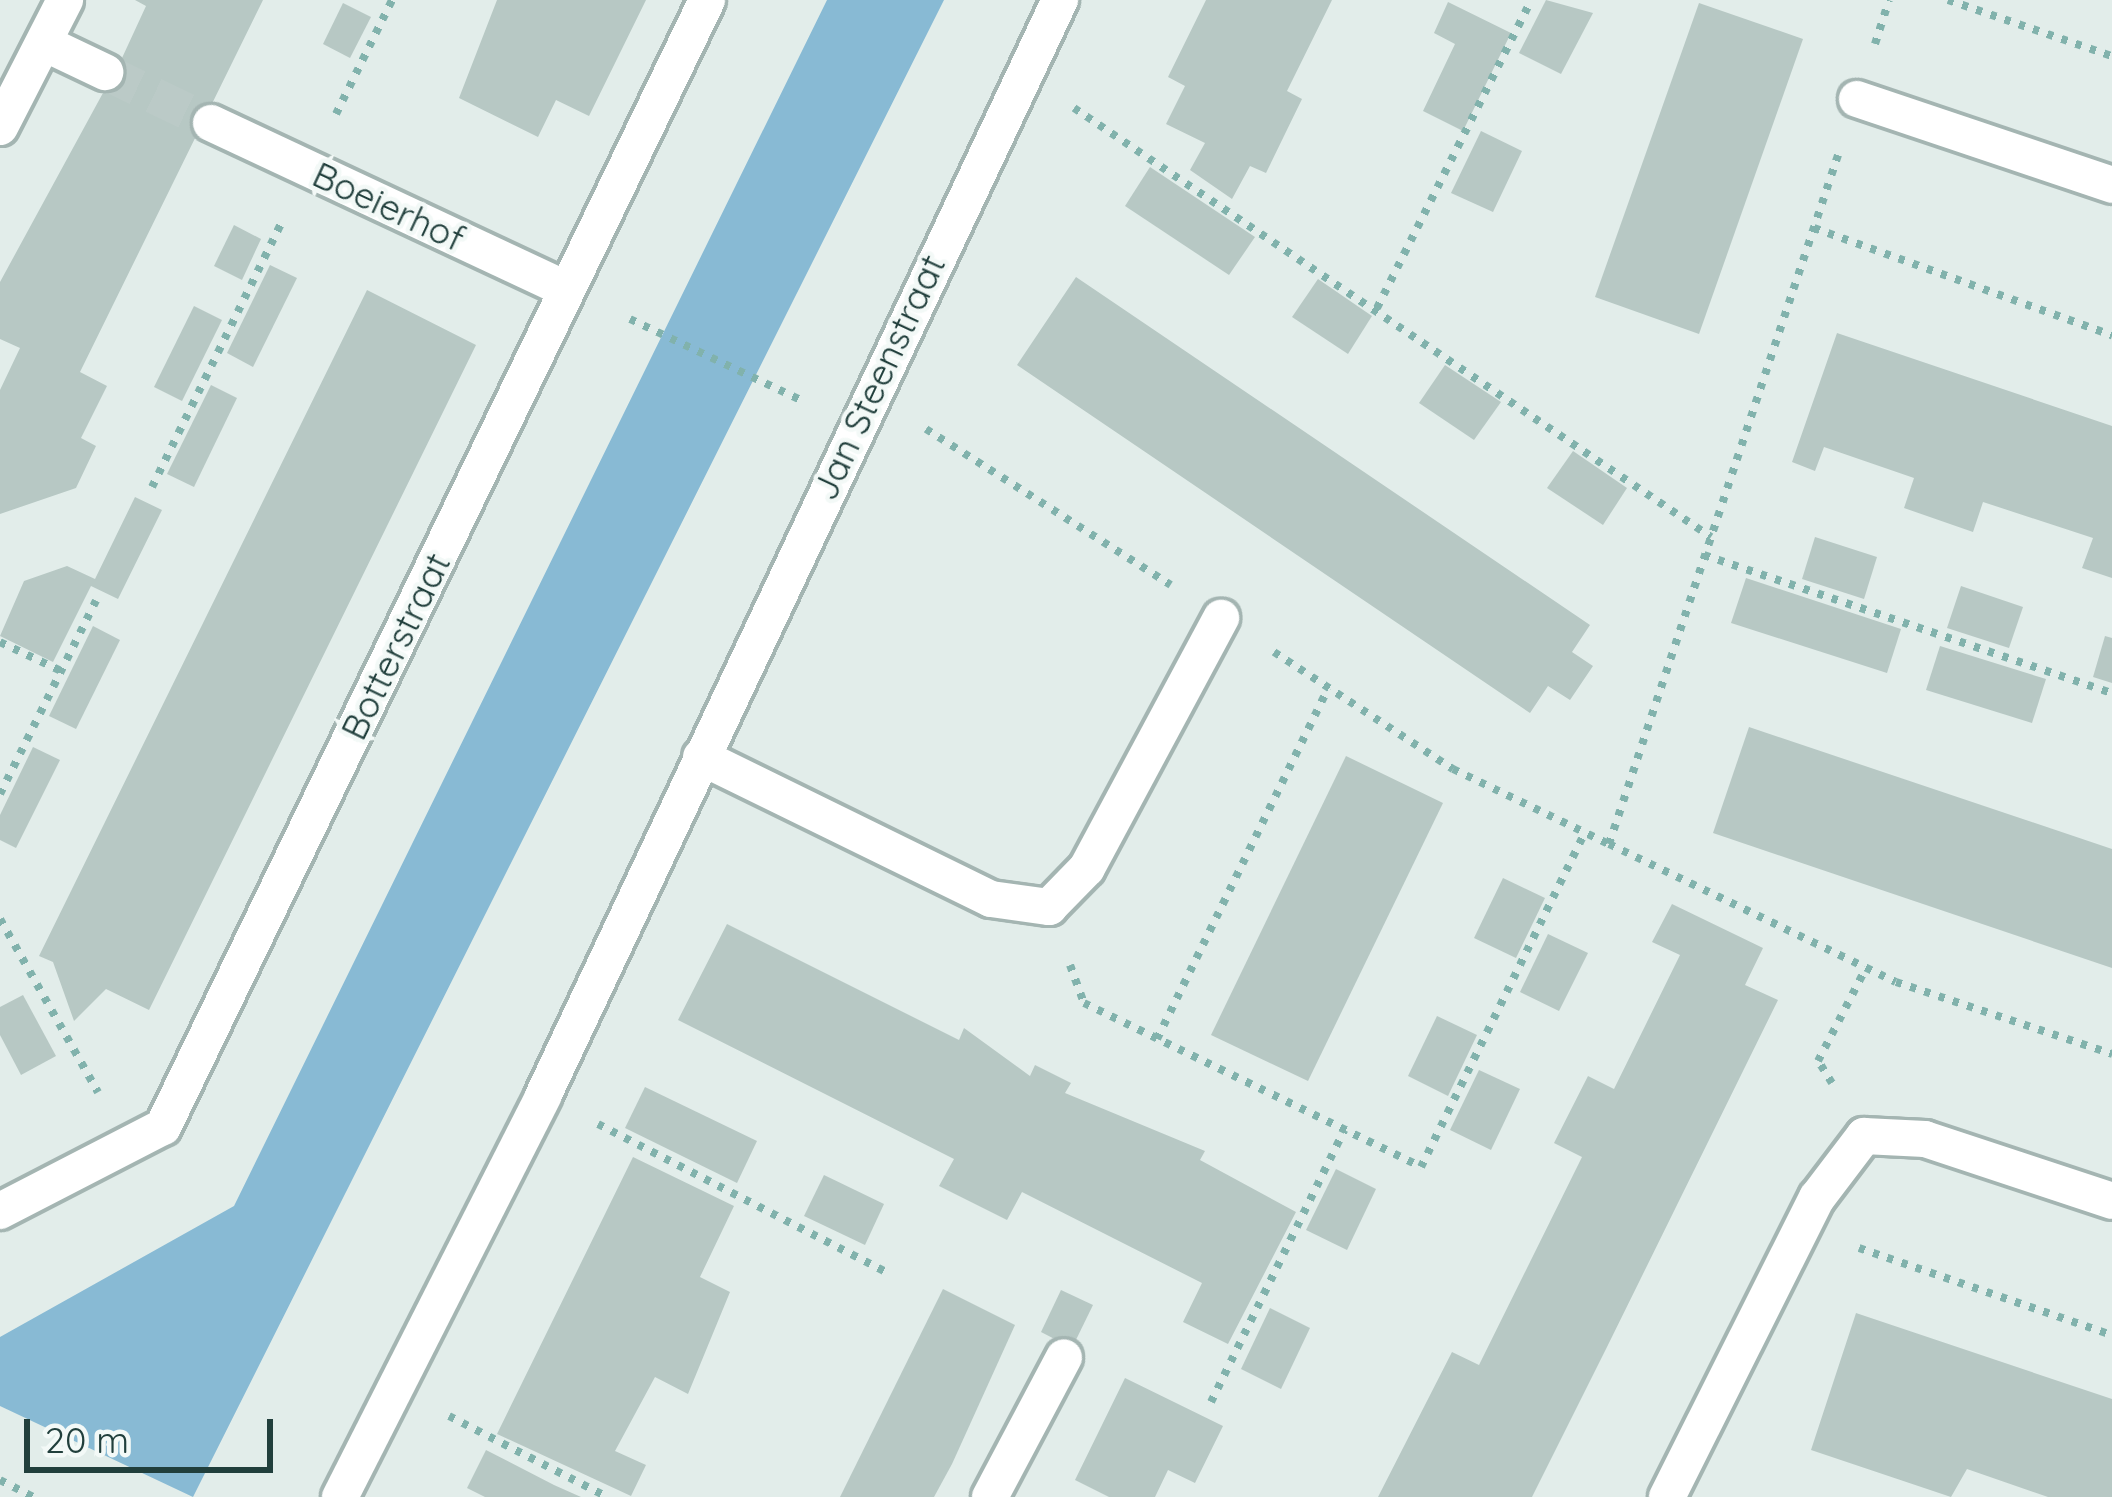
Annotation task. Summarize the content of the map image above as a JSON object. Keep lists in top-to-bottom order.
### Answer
{
  "streets": {
    "street": ["Boeierhof", "Jan Steenstraat", "Botterstraat"]
  },
  "crossings": [
    ["Boeierhof", "Botterstraat"]
  ],
  "scale_bar": "20 m"
}
